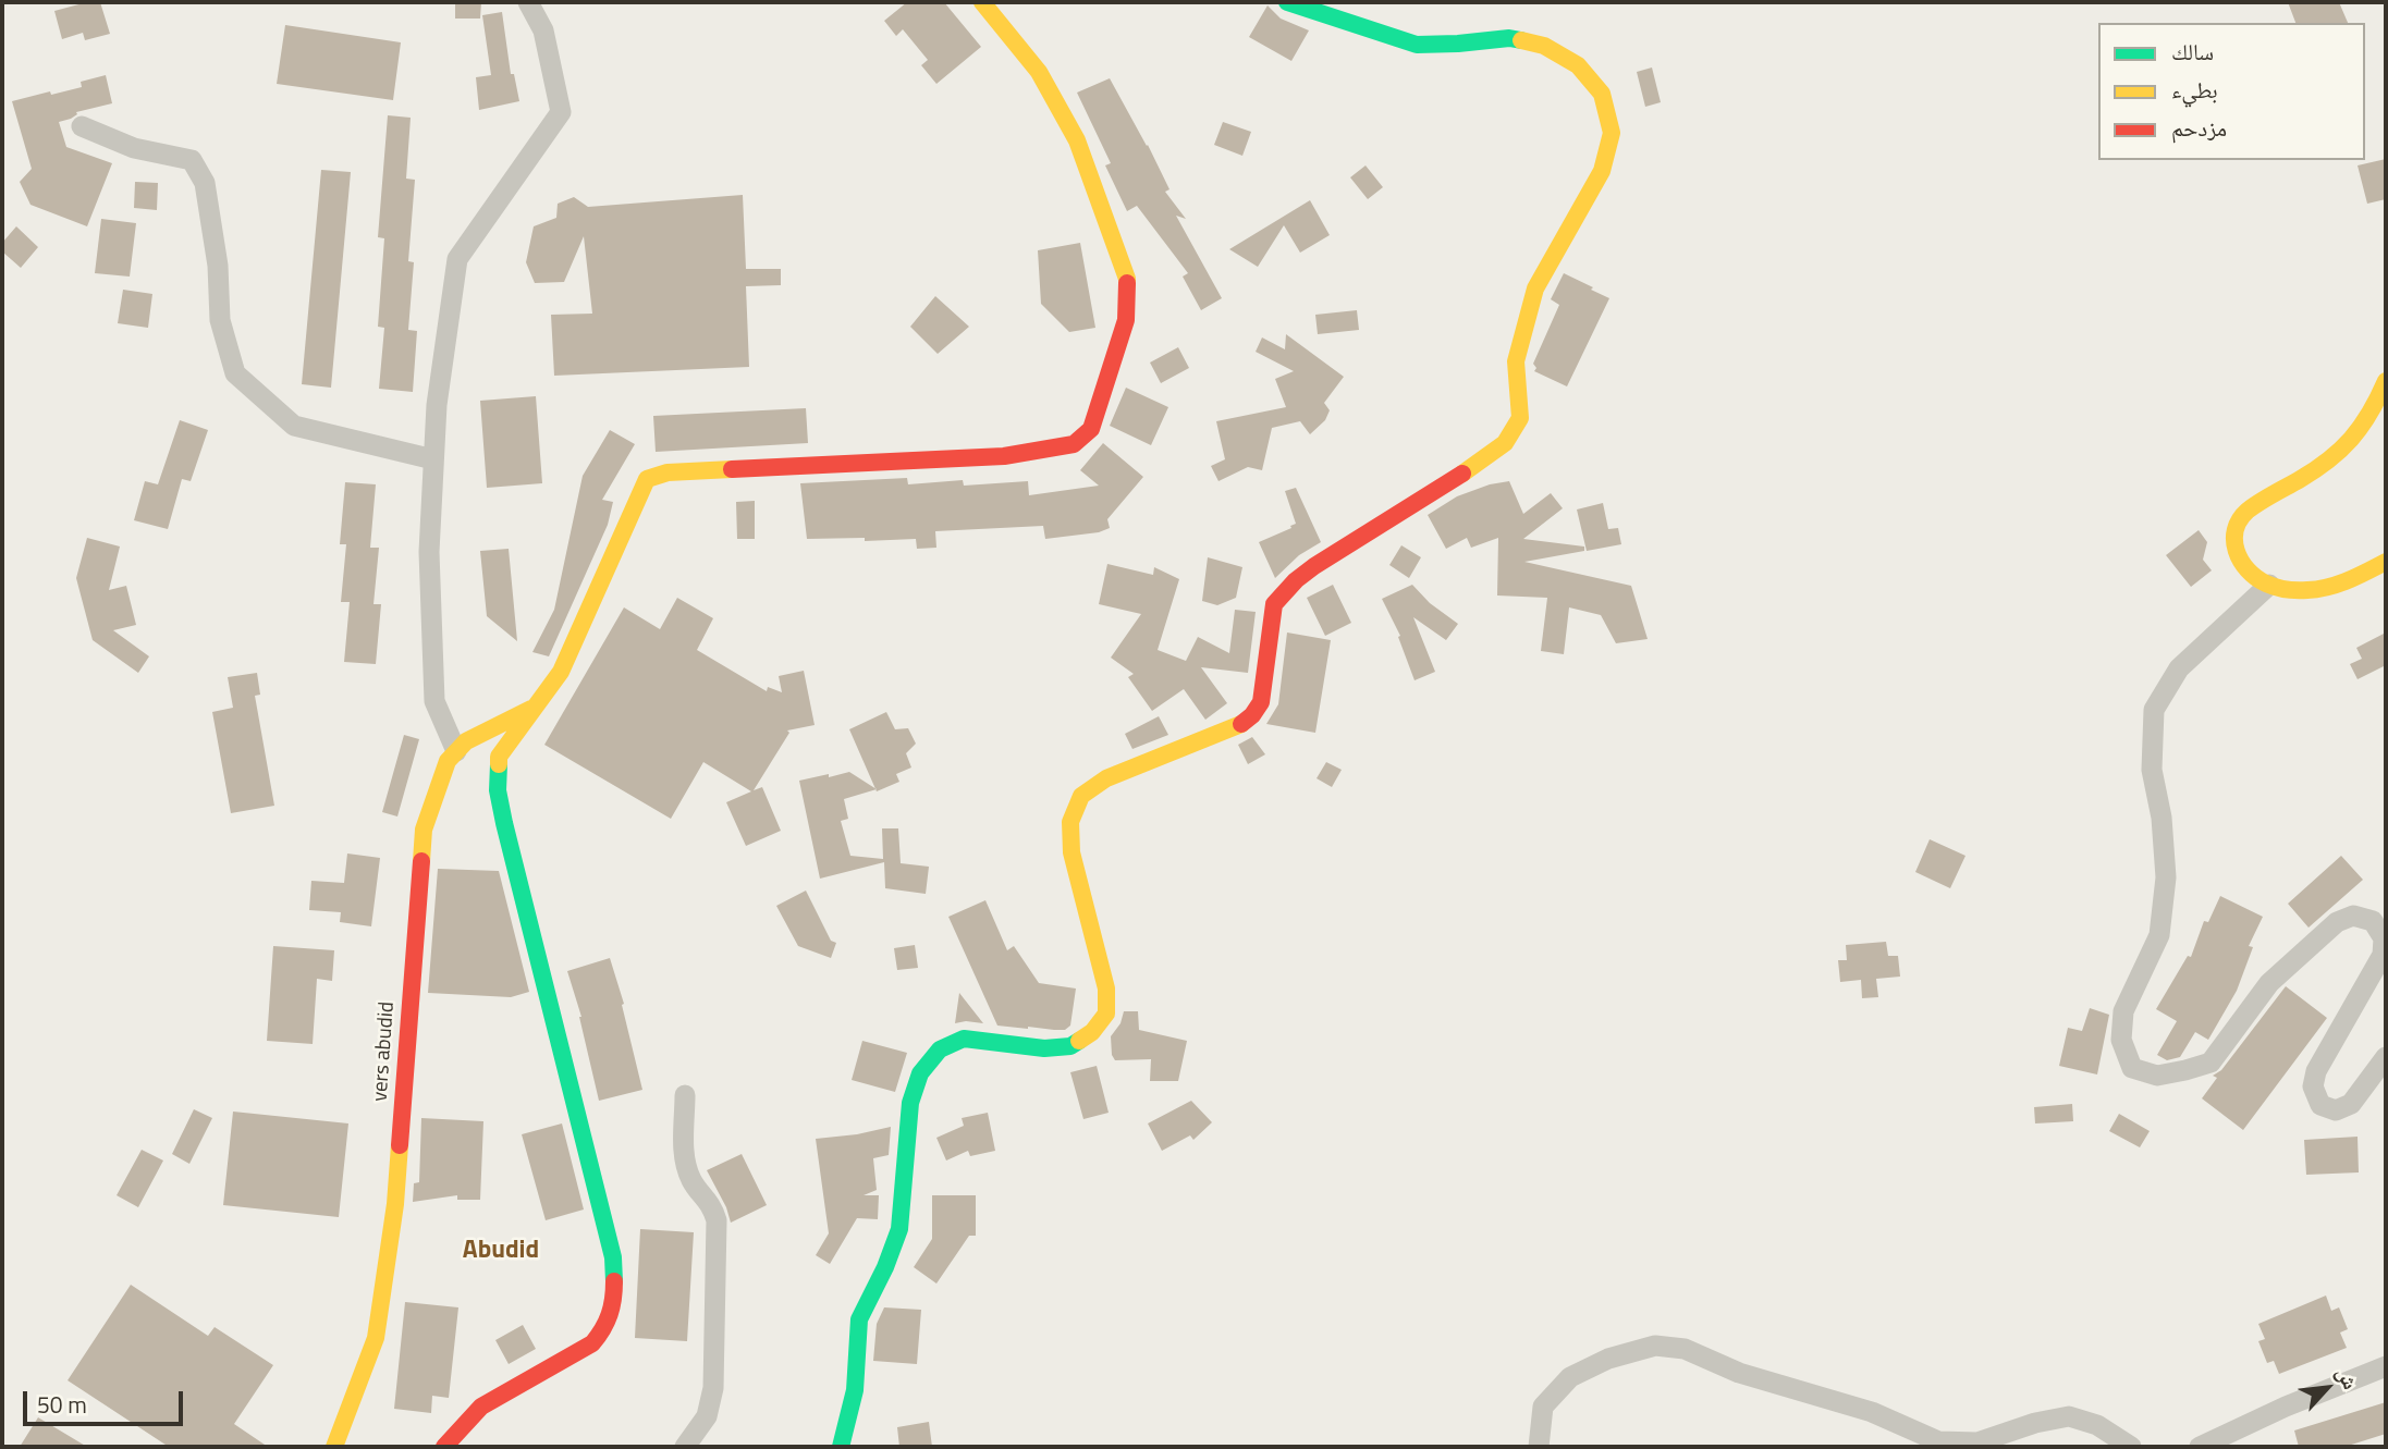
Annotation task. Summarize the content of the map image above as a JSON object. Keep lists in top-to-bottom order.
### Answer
{
  "streets": {
    "street": ["vers abudid"]
  },
  "districts": ["Abudid"],
  "legend": ["سالك", "بطيء", "مزدحم"],
  "scale_bar": "50 m",
  "north": "top right"
}
